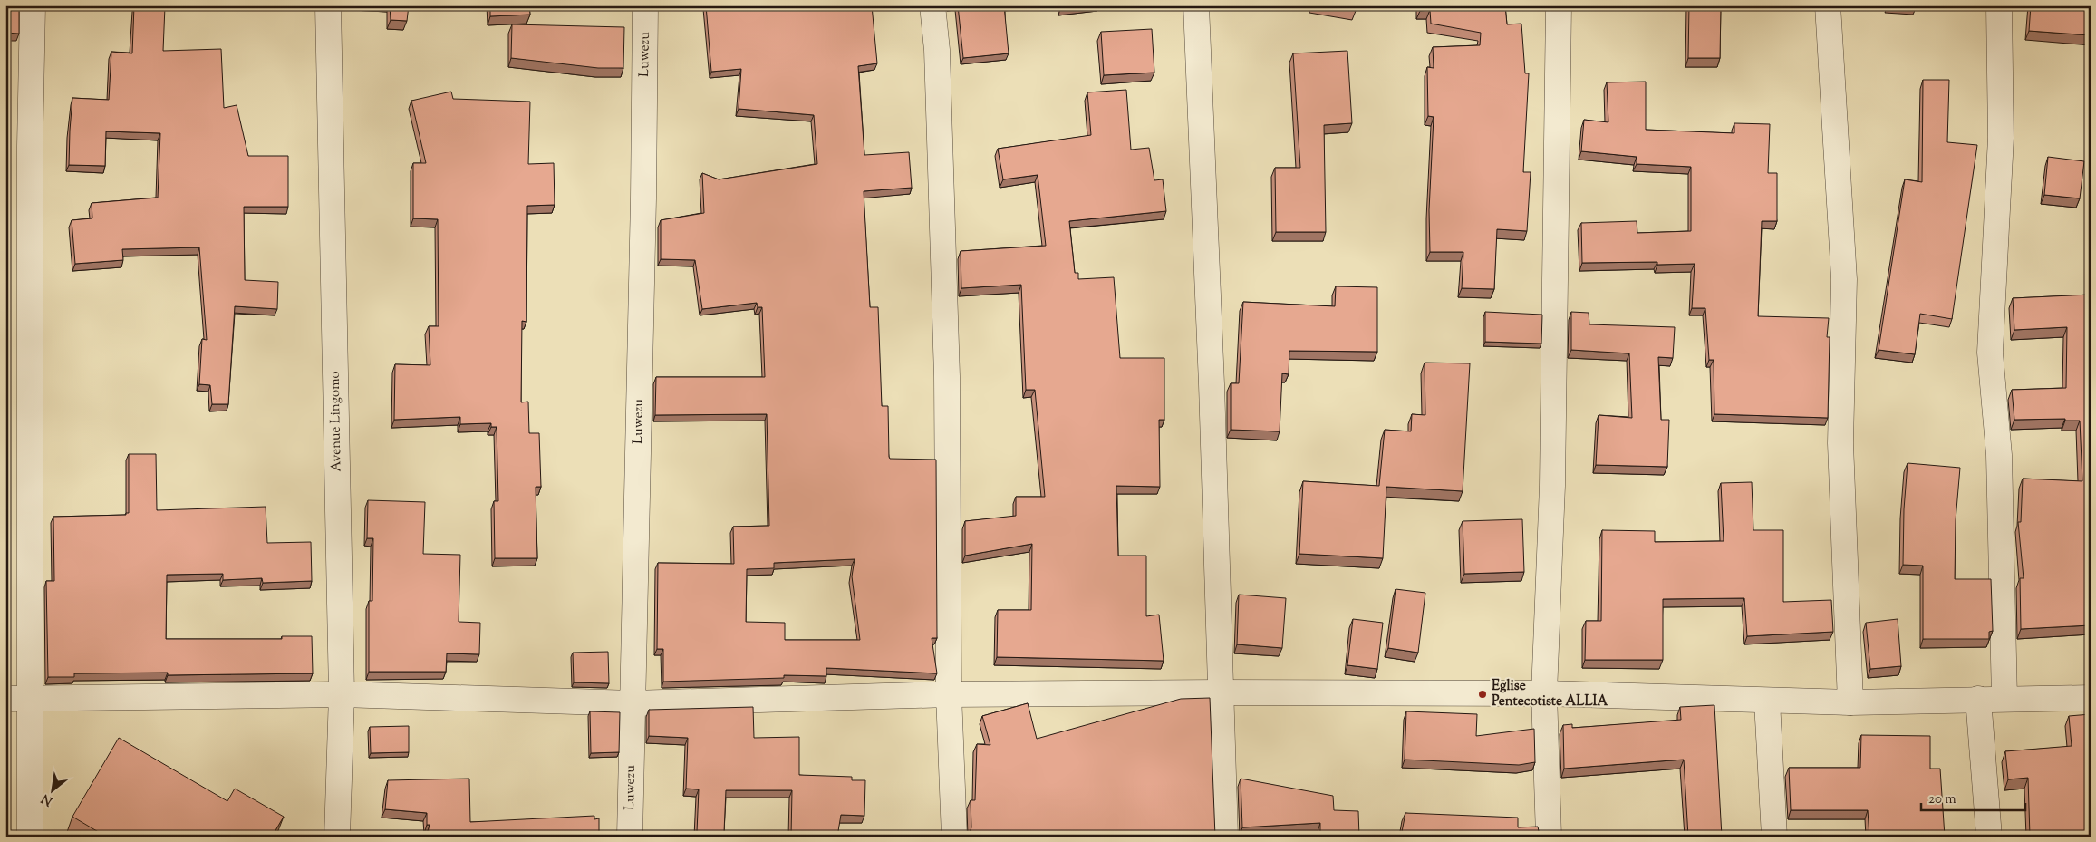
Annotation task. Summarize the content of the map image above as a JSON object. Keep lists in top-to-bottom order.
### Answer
{
  "streets": {
    "street": ["Luwezu", "Avenue Lingomo"]
  },
  "places": ["Eglise Pentecotiste ALLIA"],
  "scale_bar": "20 m",
  "north": "bottom left"
}
